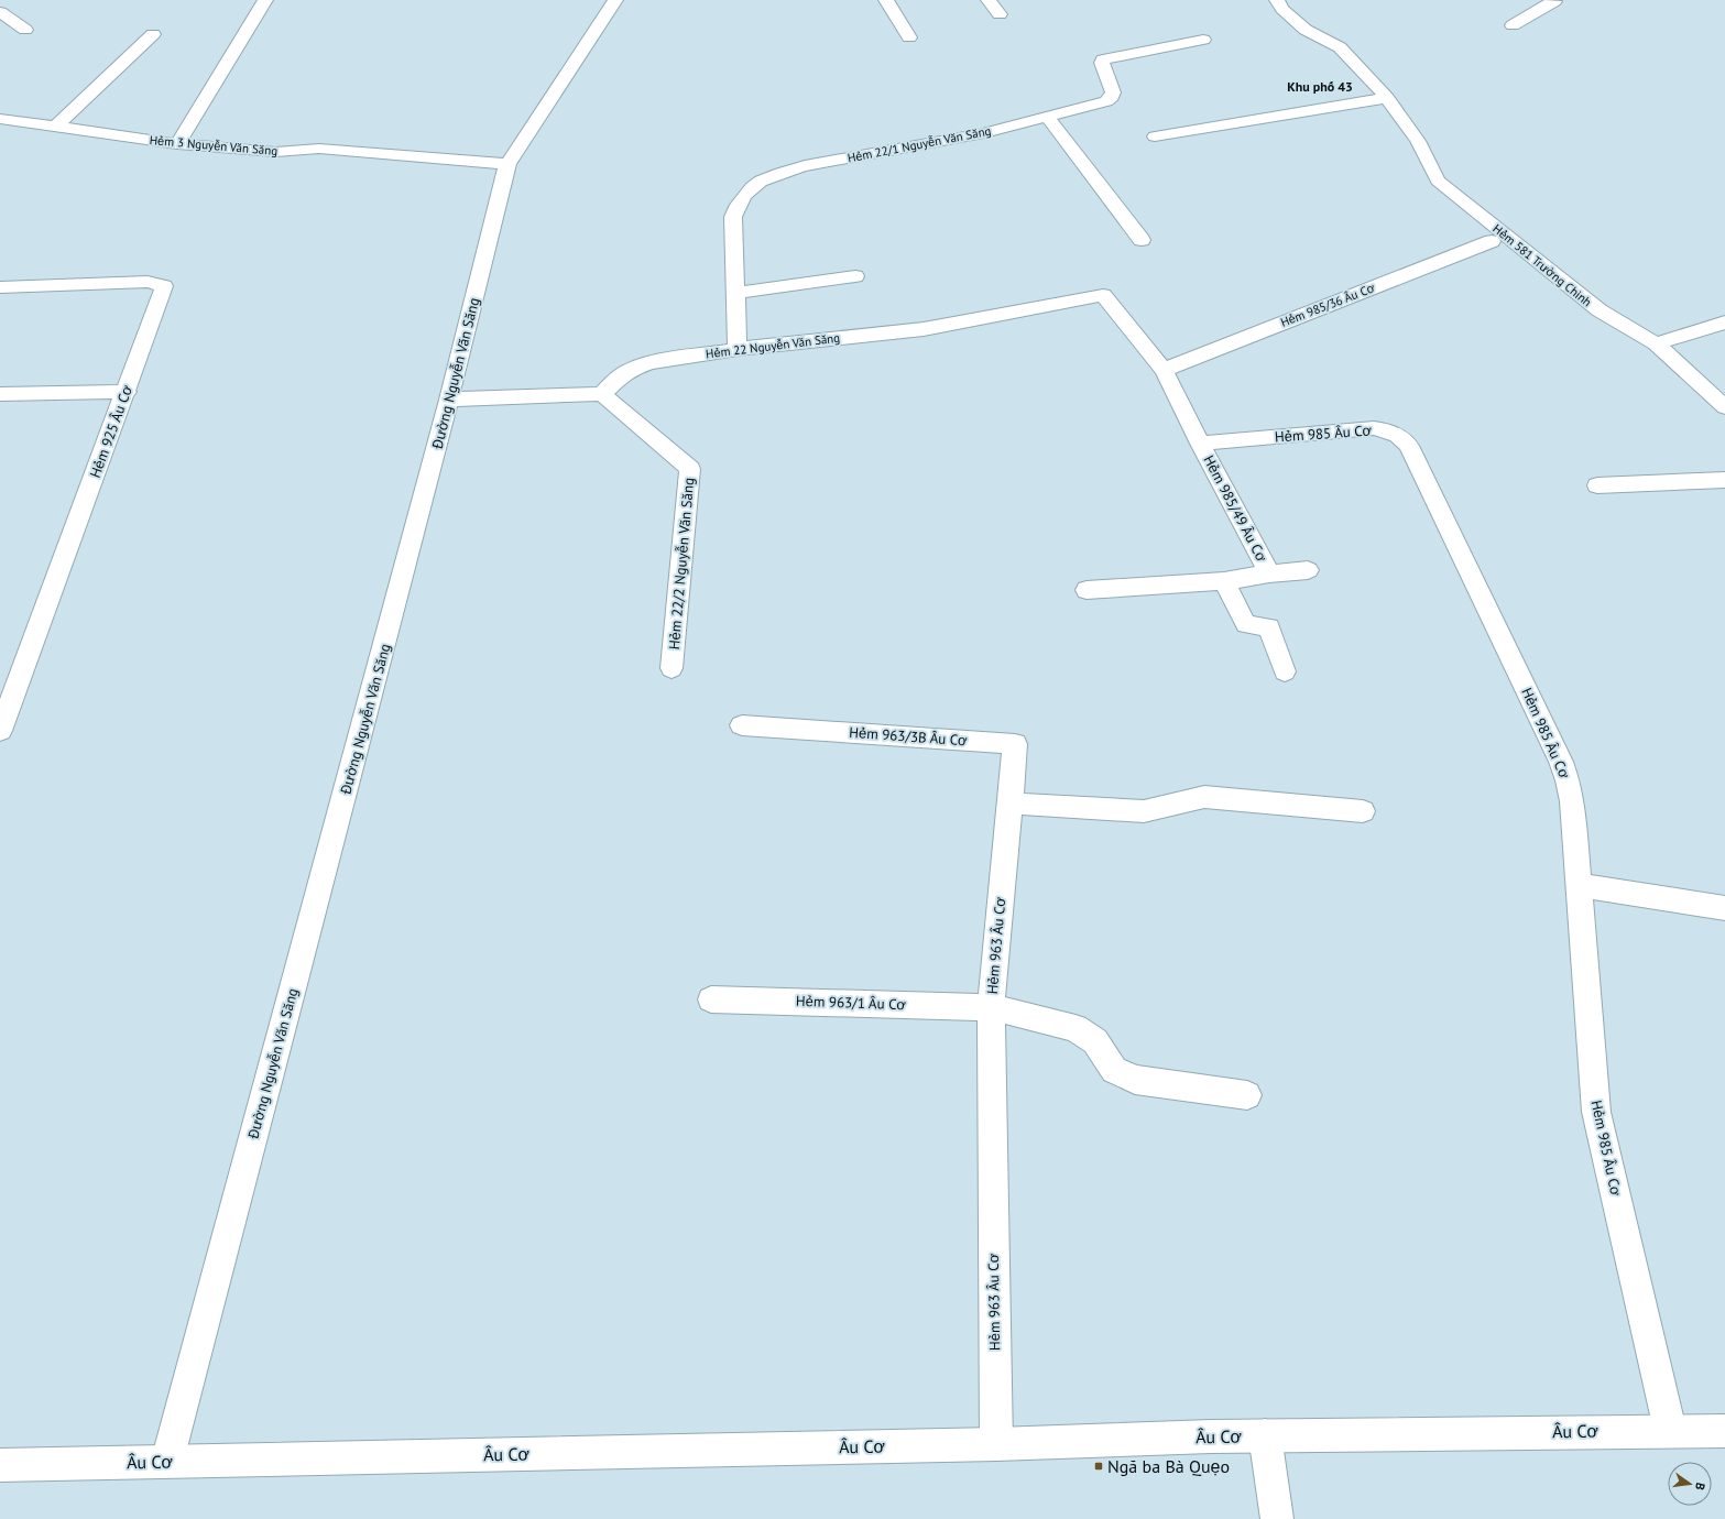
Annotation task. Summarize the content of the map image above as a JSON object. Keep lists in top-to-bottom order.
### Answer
{
  "streets": {
    "street": [
      "Hẻm 22/1 Nguyễn Văn Săng",
      "Hẻm 3 Nguyễn Văn Săng",
      "Hẻm 581 Trường Chinh",
      "Hẻm 985/36 Âu Cơ",
      "Hẻm 22 Nguyễn Văn Săng",
      "Đường Nguyễn Văn Săng",
      "Hẻm 925 Âu Cơ",
      "Hẻm 985 Âu Cơ",
      "Hẻm 985/49 Âu Cơ",
      "Hẻm 22/2 Nguyễn Văn Săng",
      "Hẻm 963/3B Âu Cơ",
      "Hẻm 963 Âu Cơ",
      "Hẻm 963/1 Âu Cơ",
      "Âu Cơ"
    ]
  },
  "crossings": [
    ["Hẻm 22/1 Nguyễn Văn Săng", "Hẻm 22 Nguyễn Văn Săng"],
    ["Hẻm 3 Nguyễn Văn Săng", "Đường Nguyễn Văn Săng"],
    ["Hẻm 985/36 Âu Cơ", "Hẻm 22 Nguyễn Văn Săng"],
    ["Hẻm 22 Nguyễn Văn Săng", "Hẻm 22/2 Nguyễn Văn Săng"],
    ["Đường Nguyễn Văn Săng", "Âu Cơ"],
    ["Hẻm 985 Âu Cơ", "Hẻm 985/49 Âu Cơ"],
    ["Hẻm 985 Âu Cơ", "Âu Cơ"],
    ["Hẻm 963/3B Âu Cơ", "Hẻm 963 Âu Cơ"],
    ["Hẻm 963 Âu Cơ", "Hẻm 963/1 Âu Cơ"],
    ["Hẻm 963 Âu Cơ", "Âu Cơ"]
  ],
  "districts": ["Khu phố 43"],
  "places": {
    "transit": ["Ngã ba Bà Quẹo"]
  },
  "north": "right"
}
